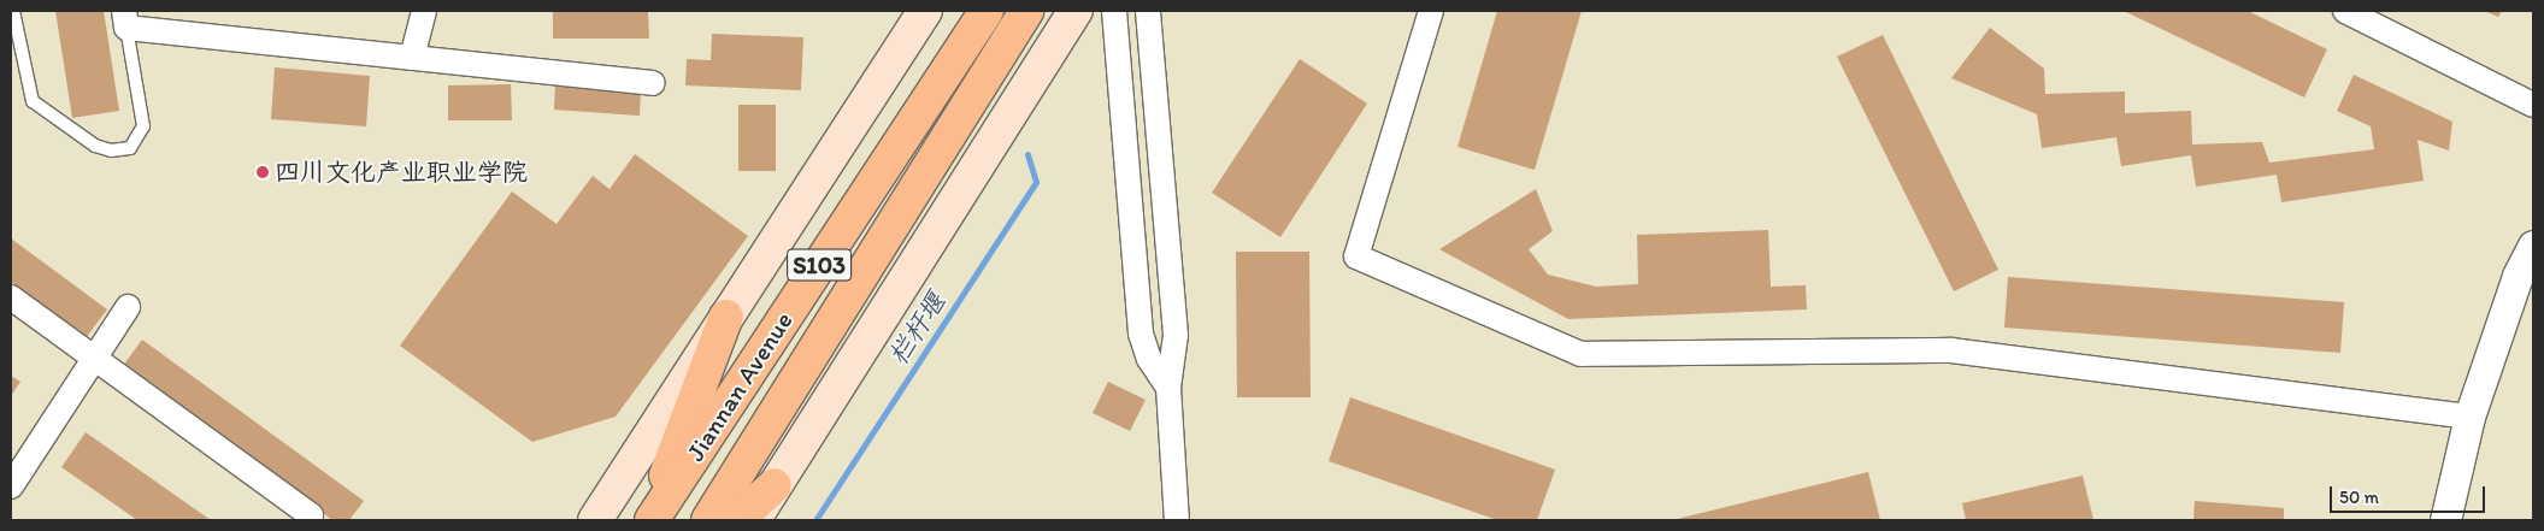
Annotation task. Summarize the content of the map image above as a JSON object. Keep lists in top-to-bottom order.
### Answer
{
  "streets": {
    "highway": ["S103", "Jiannan Avenue"]
  },
  "water": ["栏杆堰"],
  "places": ["四川文化产业职业学院"],
  "scale_bar": "50 m"
}
